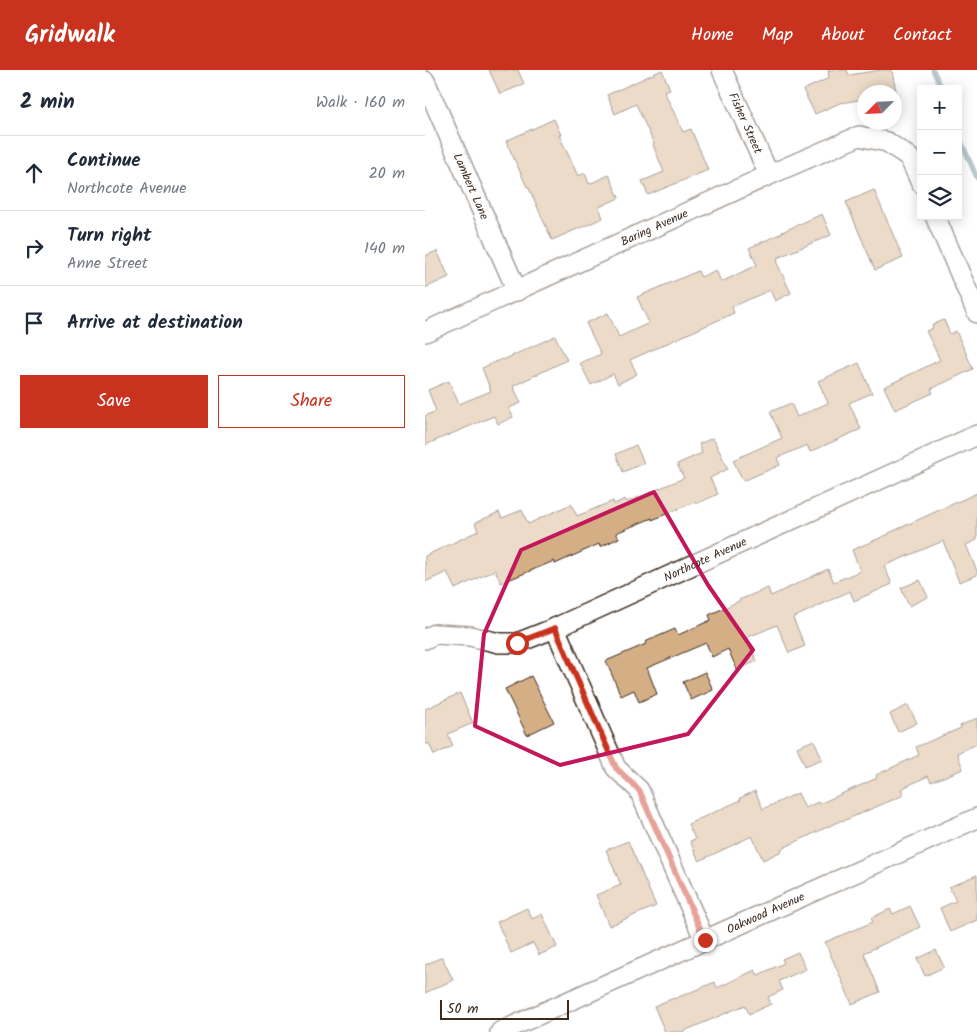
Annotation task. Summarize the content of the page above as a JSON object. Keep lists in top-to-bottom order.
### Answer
{
  "streets": {
    "street": [
      "Fisher Street",
      "Lambert Lane",
      "Baring Avenue",
      "Northcote Avenue",
      "Oakwood Avenue"
    ]
  },
  "crossings": [
    ["Fisher Street", "Baring Avenue"],
    ["Lambert Lane", "Baring Avenue"]
  ],
  "scale_bar": "50 m",
  "north": "bottom left",
  "page": {
    "header": "Gridwalk",
    "nav": [
      "Home",
      "Map",
      "About",
      "Contact"
    ],
    "heading": ["2 min", "Walk · 160 m"],
    "map_buttons": ["+", "−"],
    "list": [
      ["Continue", "Northcote Avenue", "20 m"],
      ["Turn right", "Anne Street", "140 m"],
      "Arrive at destination"
    ],
    "buttons": ["Save", "Share"],
    "scale": "50 m"
  }
}
